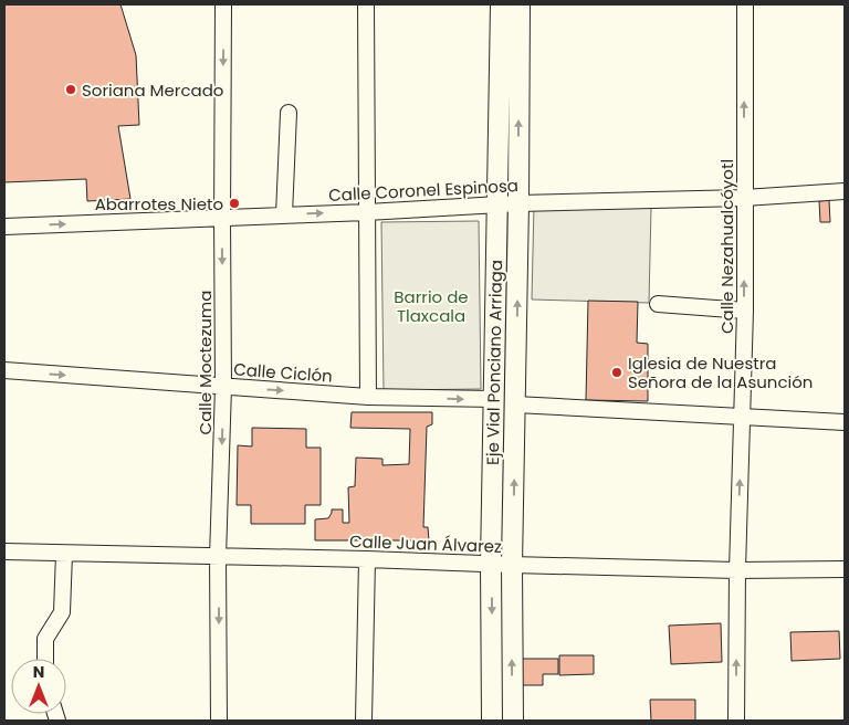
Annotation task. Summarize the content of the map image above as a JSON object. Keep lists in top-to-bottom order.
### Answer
{
  "streets": {
    "main road": ["Eje Vial Ponciano Arriaga"],
    "street": [
      "Calle Coronel Espinosa",
      "Calle Nezahualcóyotl",
      "Calle Moctezuma",
      "Calle Ciclón",
      "Calle Juan Álvarez"
    ]
  },
  "crossings": [
    ["Calle Coronel Espinosa", "Calle Nezahualcóyotl"],
    ["Calle Coronel Espinosa", "Calle Moctezuma"],
    ["Calle Coronel Espinosa", "Eje Vial Ponciano Arriaga"],
    ["Calle Nezahualcóyotl", "Calle Juan Álvarez"],
    ["Calle Moctezuma", "Calle Ciclón"],
    ["Calle Moctezuma", "Calle Juan Álvarez"],
    ["Eje Vial Ponciano Arriaga", "Calle Ciclón"],
    ["Eje Vial Ponciano Arriaga", "Calle Juan Álvarez"]
  ],
  "one_way": [
    "Calle Coronel Espinosa",
    "Calle Nezahualcóyotl",
    "Calle Moctezuma",
    "Calle Ciclón"
  ],
  "parks": ["Barrio de Tlaxcala"],
  "places": ["Soriana Mercado", "Abarrotes Nieto", "Iglesia de Nuestra Señora de la Asunción"],
  "north": "top"
}
